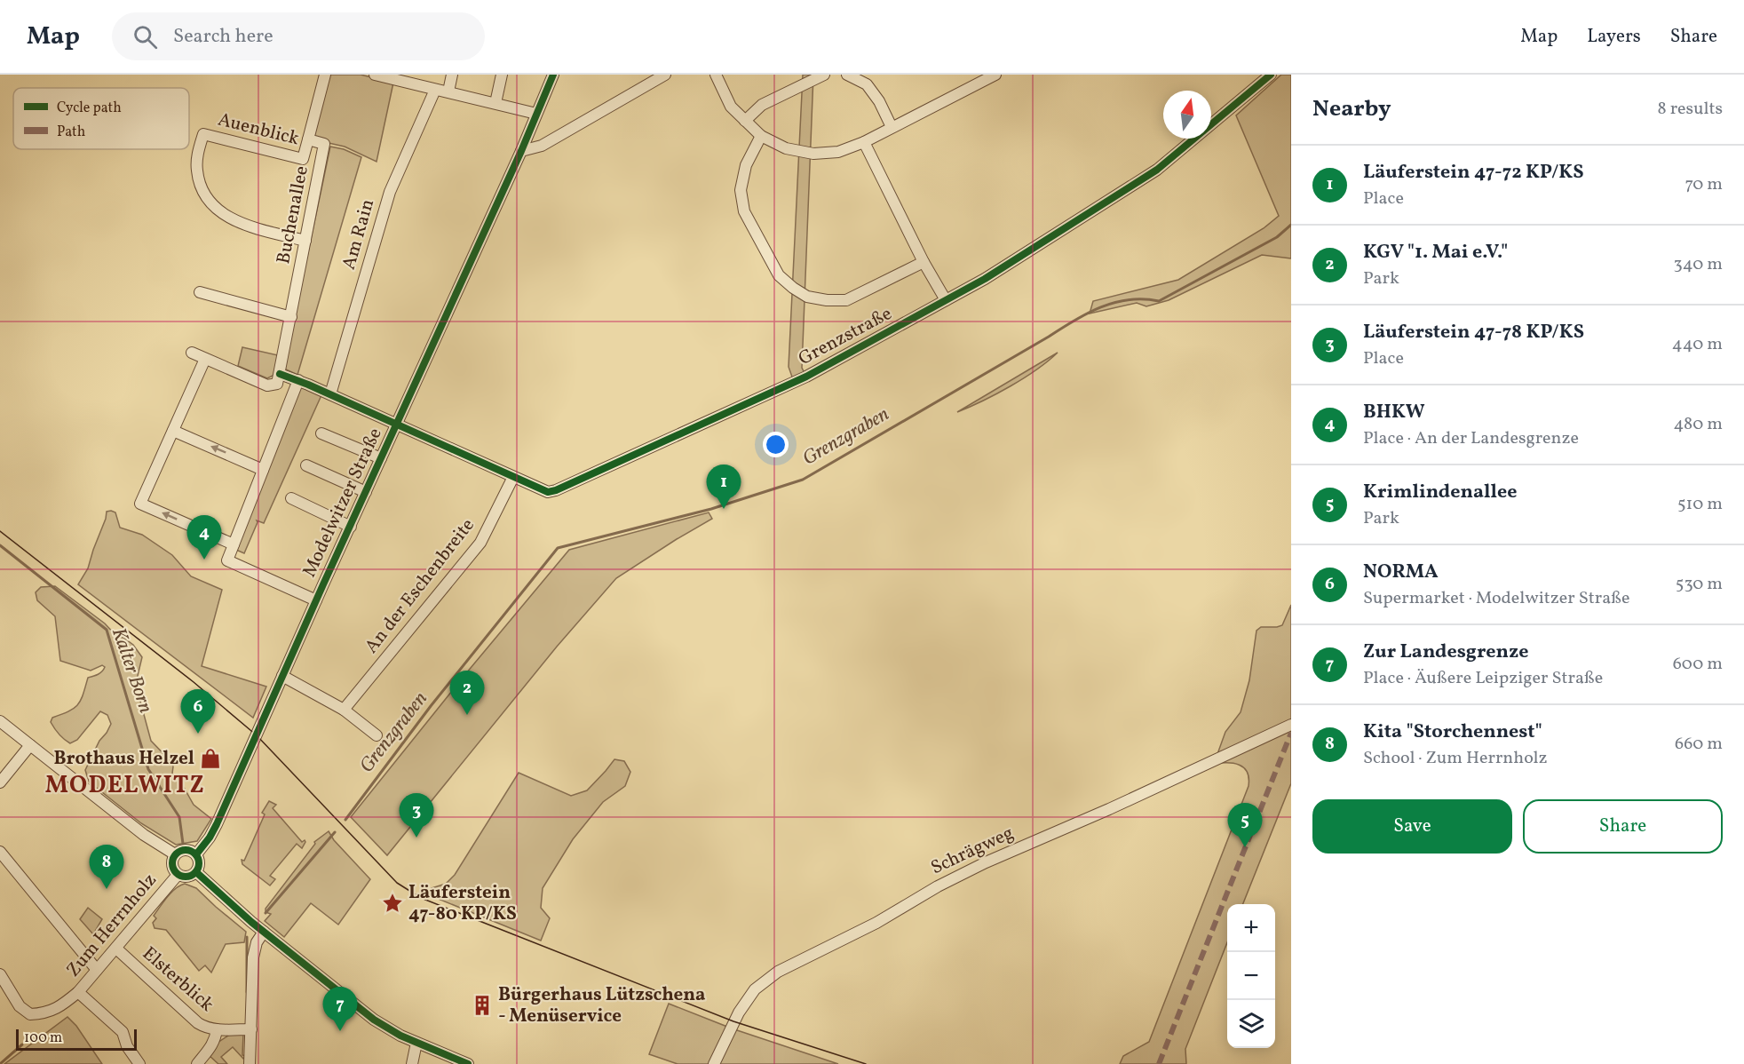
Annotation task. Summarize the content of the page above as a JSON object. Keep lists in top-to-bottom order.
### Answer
{
  "streets": {
    "street": [
      "Auenblick",
      "Buchenallee",
      "Am Rain",
      "Grenzstraße",
      "Modelwitzer Straße",
      "An der Eschenbreite",
      "Schrägweg",
      "Zum Herrnholz",
      "Elsterblick"
    ]
  },
  "crossings": [
    ["Auenblick", "Buchenallee"],
    ["Buchenallee", "Grenzstraße"],
    ["Am Rain", "Grenzstraße"],
    ["Grenzstraße", "Modelwitzer Straße"],
    ["Grenzstraße", "An der Eschenbreite"],
    ["Modelwitzer Straße", "Zum Herrnholz"],
    ["Zum Herrnholz", "Elsterblick"]
  ],
  "districts": ["MODELWITZ"],
  "water": ["Grenzgraben", "Kalter Born"],
  "places": {
    "shop": ["Brothaus Helzel"],
    "place": ["Läuferstein 47-80 KP/KS"],
    "building": ["Bürgerhaus Lützschena - Menüservice"]
  },
  "legend": ["Cycle path", "Path"],
  "scale_bar": "100 m",
  "north": "top",
  "page": {
    "header": "Map",
    "search": "Search here",
    "nav": ["Map", "Layers", "Share"],
    "heading": ["Nearby", "8 results"],
    "list": [
      {
        "mark": "1",
        "name": "Läuferstein 47-72 KP/KS",
        "note": "Place",
        "value": "70 m"
      },
      {
        "mark": "2",
        "name": "KGV \"1. Mai e.V.\"",
        "note": "Park",
        "value": "340 m"
      },
      {
        "mark": "3",
        "name": "Läuferstein 47-78 KP/KS",
        "note": "Place",
        "value": "440 m"
      },
      {
        "mark": "4",
        "name": "BHKW",
        "note": "Place · An der Landesgrenze",
        "value": "480 m"
      },
      {
        "mark": "5",
        "name": "Krimlindenallee",
        "note": "Park",
        "value": "510 m"
      },
      {
        "mark": "6",
        "name": "NORMA",
        "note": "Supermarket · Modelwitzer Straße",
        "value": "530 m"
      },
      {
        "mark": "7",
        "name": "Zur Landesgrenze",
        "note": "Place · Äußere Leipziger Straße",
        "value": "600 m"
      },
      {
        "mark": "8",
        "name": "Kita \"Storchennest\"",
        "note": "School · Zum Herrnholz",
        "value": "660 m"
      }
    ],
    "pins": [
      "1",
      "4",
      "2",
      "6",
      "3",
      "5",
      "8",
      "7"
    ],
    "buttons": ["Save", "Share"],
    "map_buttons": ["+", "−"],
    "scale": "100 m"
  }
}
